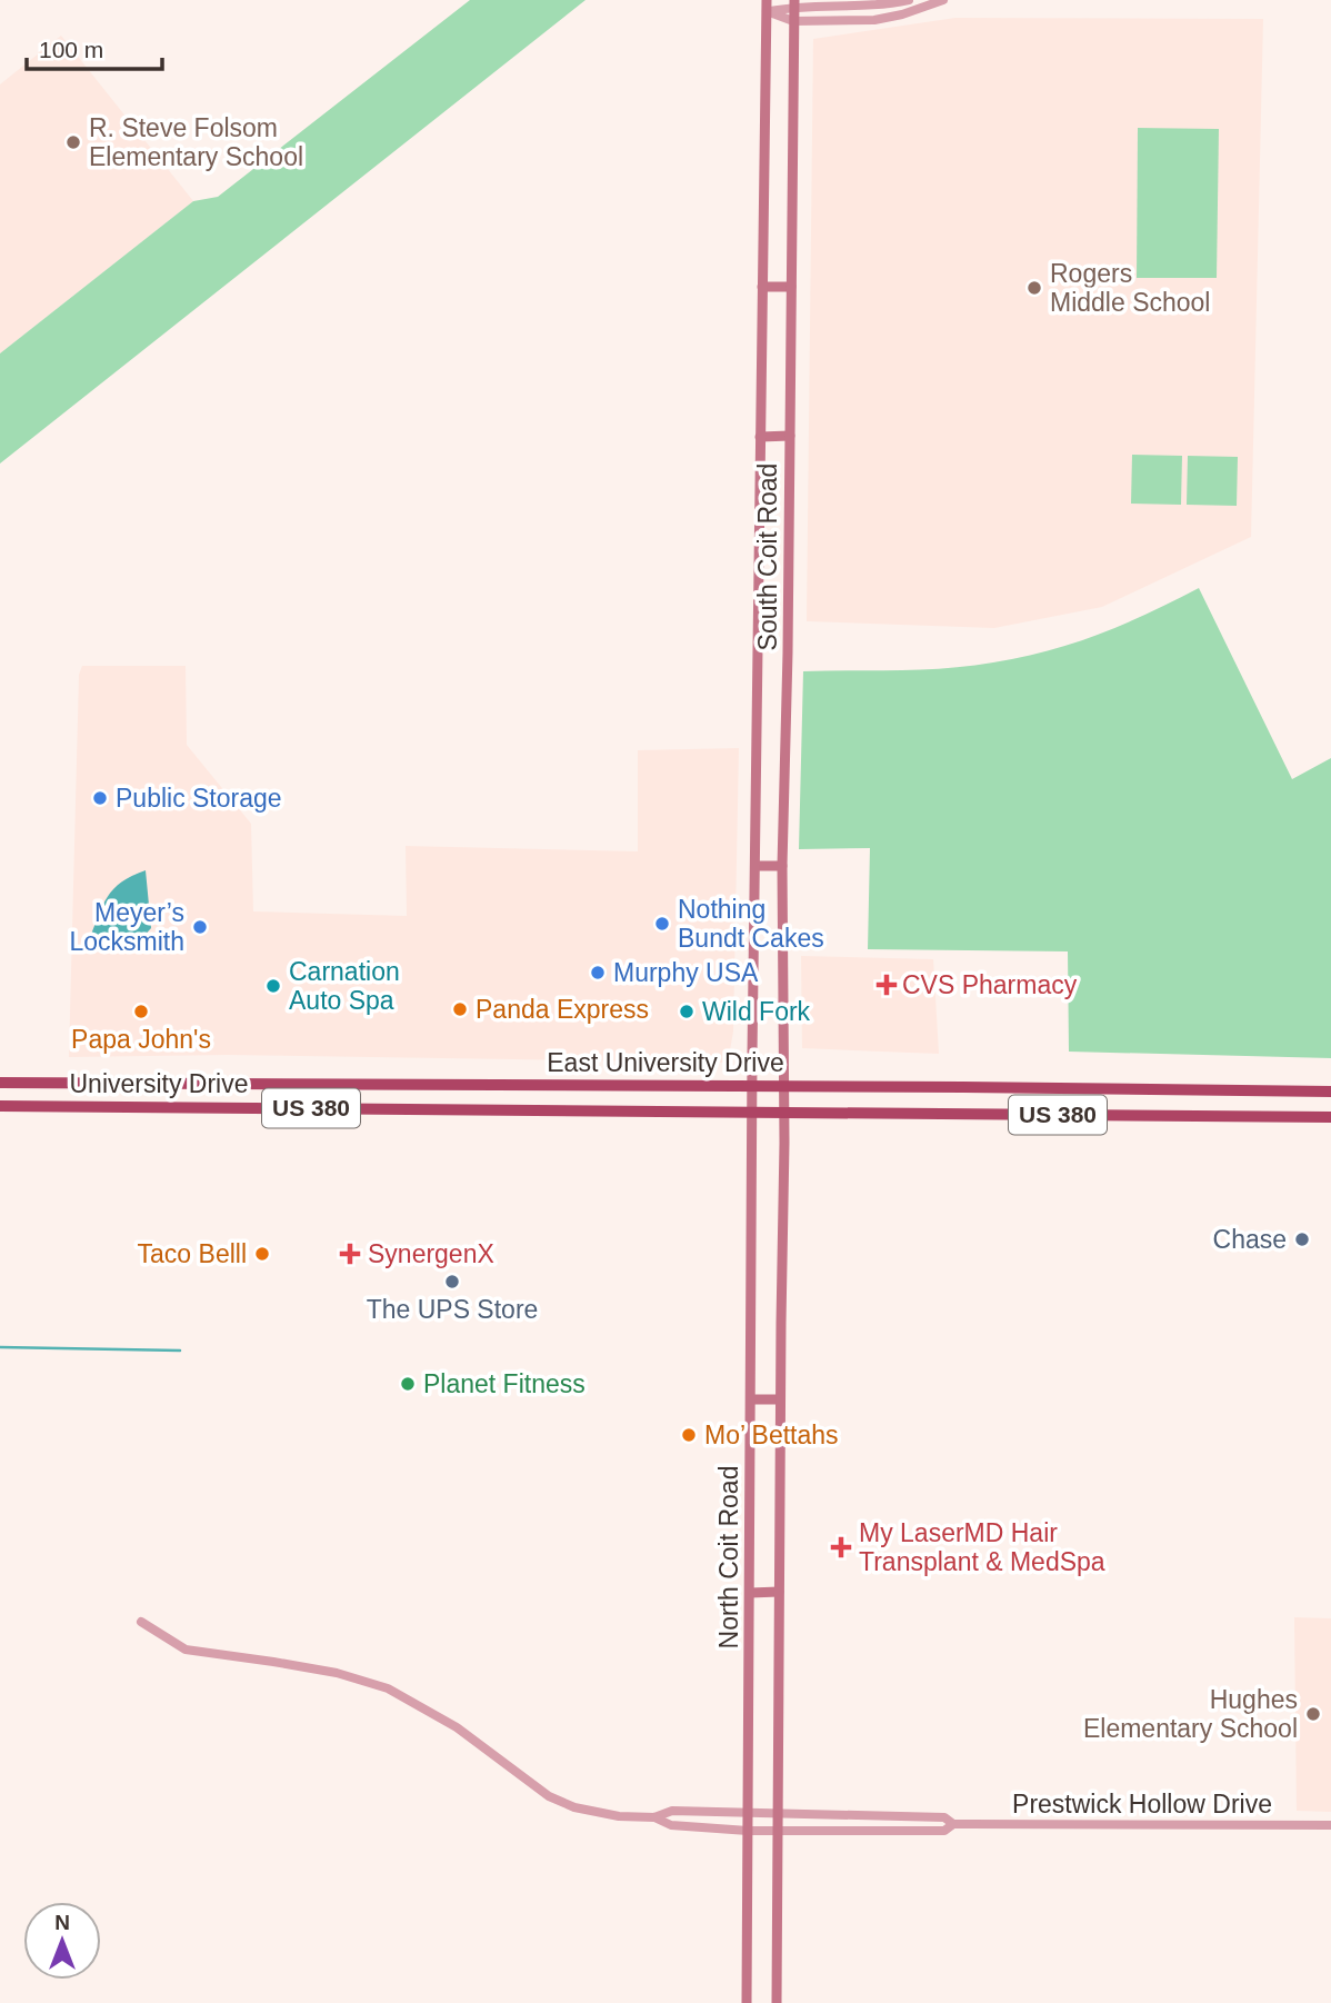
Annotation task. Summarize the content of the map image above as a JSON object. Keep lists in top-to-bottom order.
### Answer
{
  "streets": {
    "highway": ["East University Drive", "University Drive", "US 380"],
    "main road": ["South Coit Road", "North Coit Road"],
    "street": ["Prestwick Hollow Drive"]
  },
  "crossings": [
    ["South Coit Road", "East University Drive"],
    ["South Coit Road", "University Drive"],
    ["South Coit Road", "US 380"],
    ["South Coit Road", "North Coit Road"],
    ["University Drive", "US 380"],
    ["University Drive", "North Coit Road"],
    ["US 380", "North Coit Road"],
    ["North Coit Road", "Prestwick Hollow Drive"]
  ],
  "places": {
    "other": [
      "R. Steve Folsom Elementary School",
      "Rogers Middle School",
      "Public Storage",
      "Nothing Bundt Cakes",
      "Meyer’s Locksmith",
      "Murphy USA",
      "Carnation Auto Spa",
      "Panda Express",
      "Papa John's",
      "Wild Fork",
      "Chase",
      "Taco Belll",
      "The UPS Store",
      "Planet Fitness",
      "Mo’ Bettahs",
      "Hughes Elementary School"
    ],
    "health": ["CVS Pharmacy", "SynergenX", "My LaserMD Hair Transplant & MedSpa"]
  },
  "scale_bar": "100 m",
  "north": "top"
}
